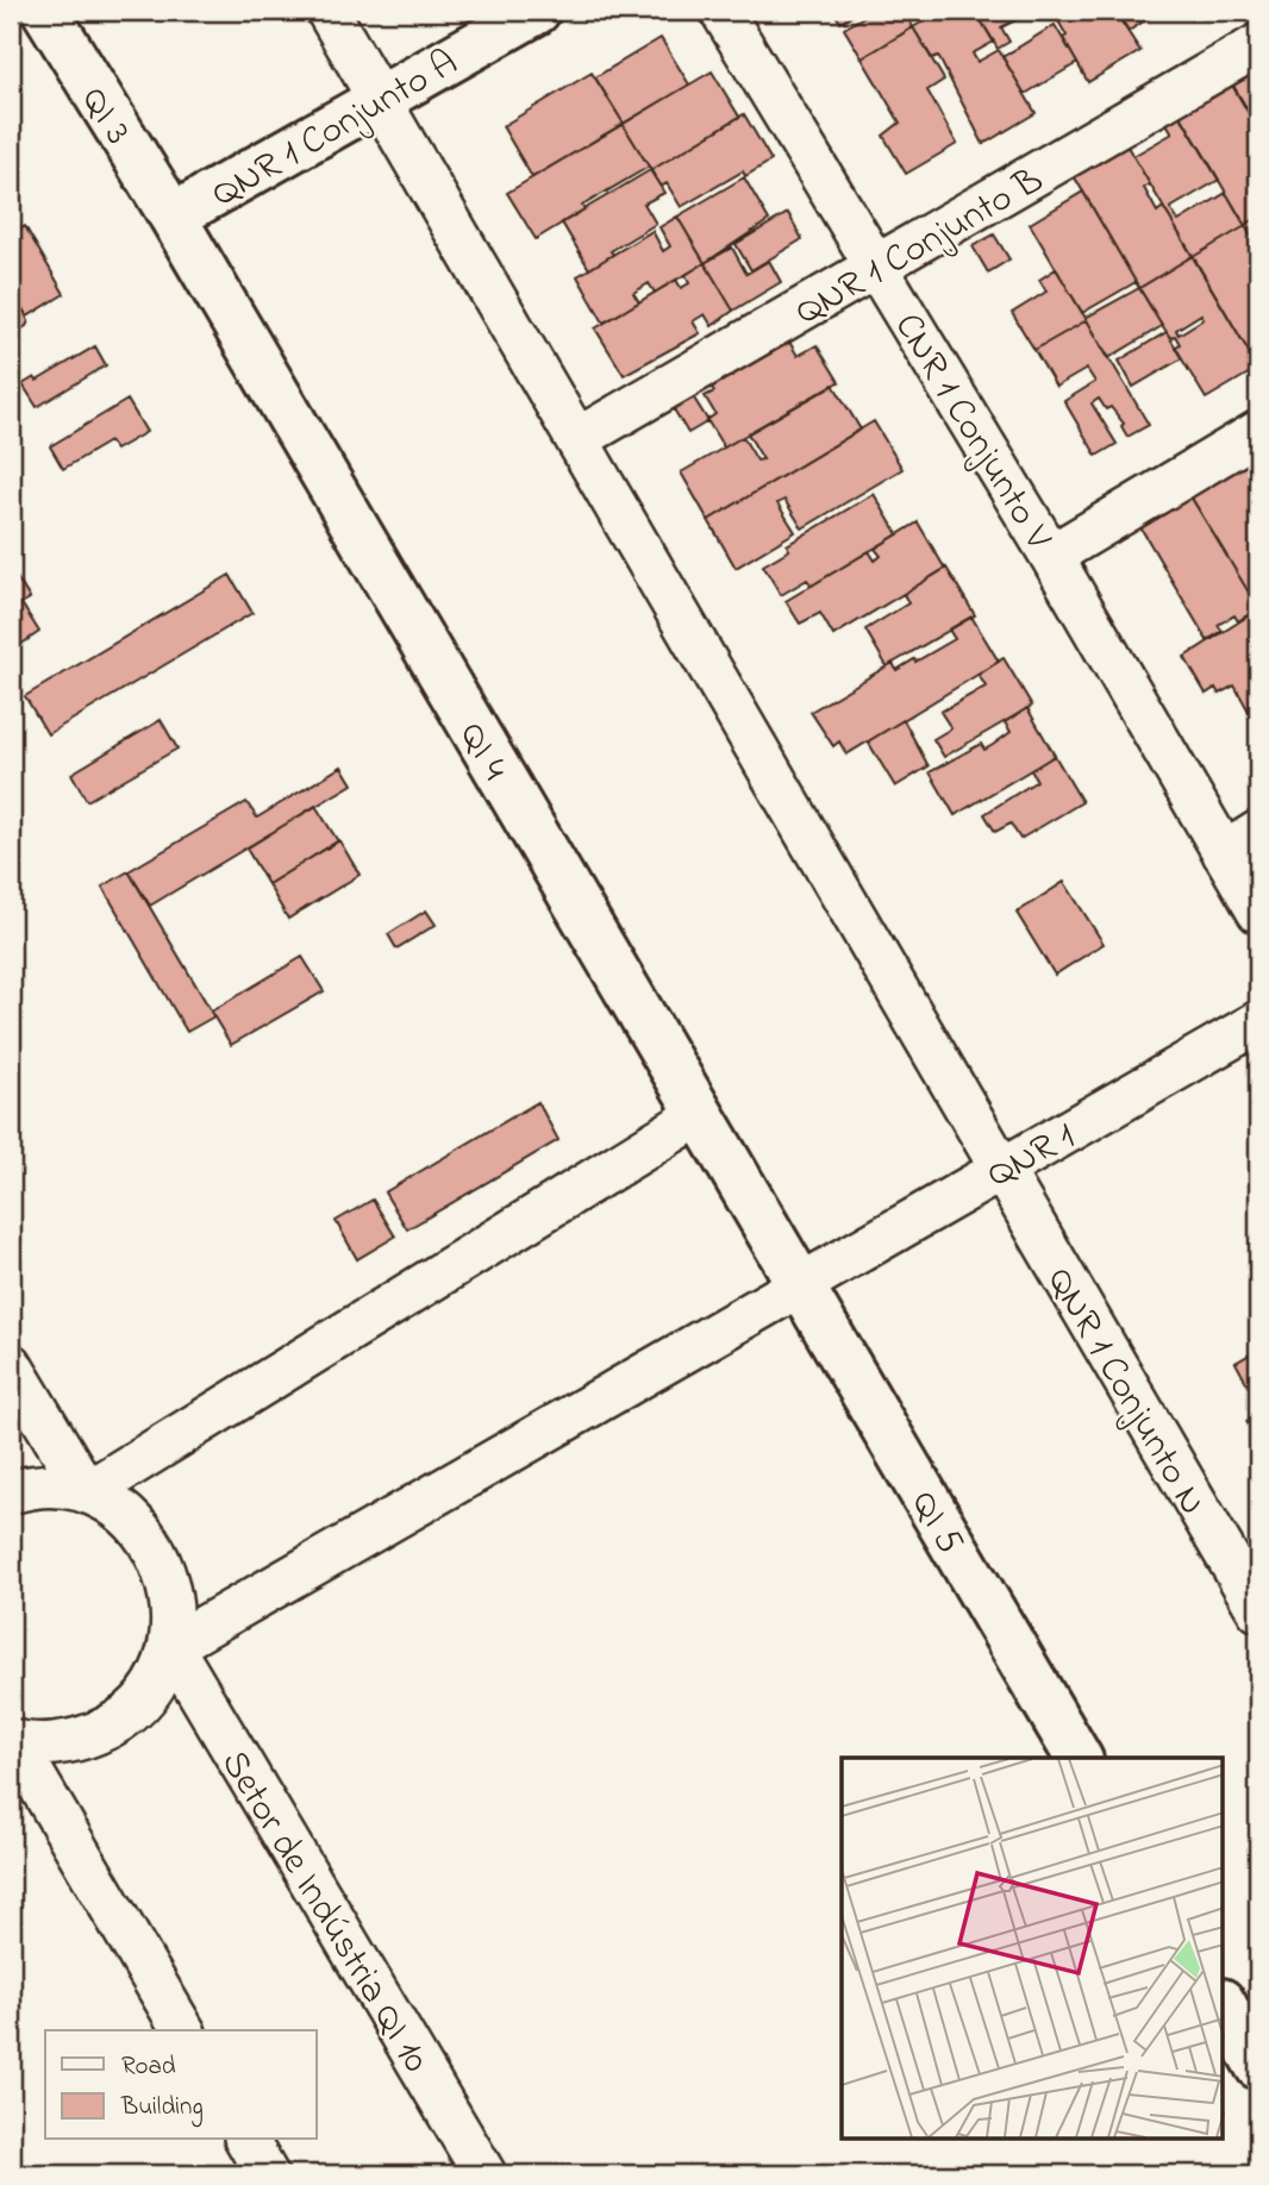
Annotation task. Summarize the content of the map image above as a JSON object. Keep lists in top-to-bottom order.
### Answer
{
  "streets": {
    "street": [
      "QI 3",
      "QNR 1 Conjunto A",
      "QNR 1 Conjunto B",
      "CNR 1 Conjunto V",
      "QI 4",
      "QNR 1",
      "QNR 1 Conjunto N",
      "QI 5",
      "Setor de Indústria QI 10"
    ]
  },
  "crossings": [
    ["QI 3", "QNR 1 Conjunto A"],
    ["QI 3", "QI 4"],
    ["QNR 1 Conjunto A", "QI 4"],
    ["QNR 1 Conjunto A", "QNR 1 Conjunto N"],
    ["QNR 1 Conjunto B", "CNR 1 Conjunto V"],
    ["QNR 1 Conjunto B", "QNR 1 Conjunto N"],
    ["QI 4", "QNR 1"],
    ["QI 4", "QI 5"],
    ["QNR 1", "QNR 1 Conjunto N"],
    ["QNR 1", "QI 5"],
    ["QNR 1", "Setor de Indústria QI 10"]
  ],
  "legend": ["Road", "Building"]
}
